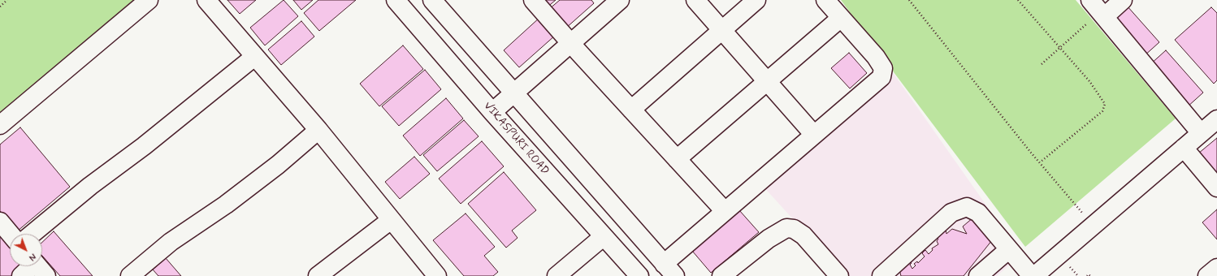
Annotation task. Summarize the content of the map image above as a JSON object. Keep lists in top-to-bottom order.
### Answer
{
  "streets": {
    "street": ["VIKASPURI ROAD"]
  },
  "north": "bottom right"
}
